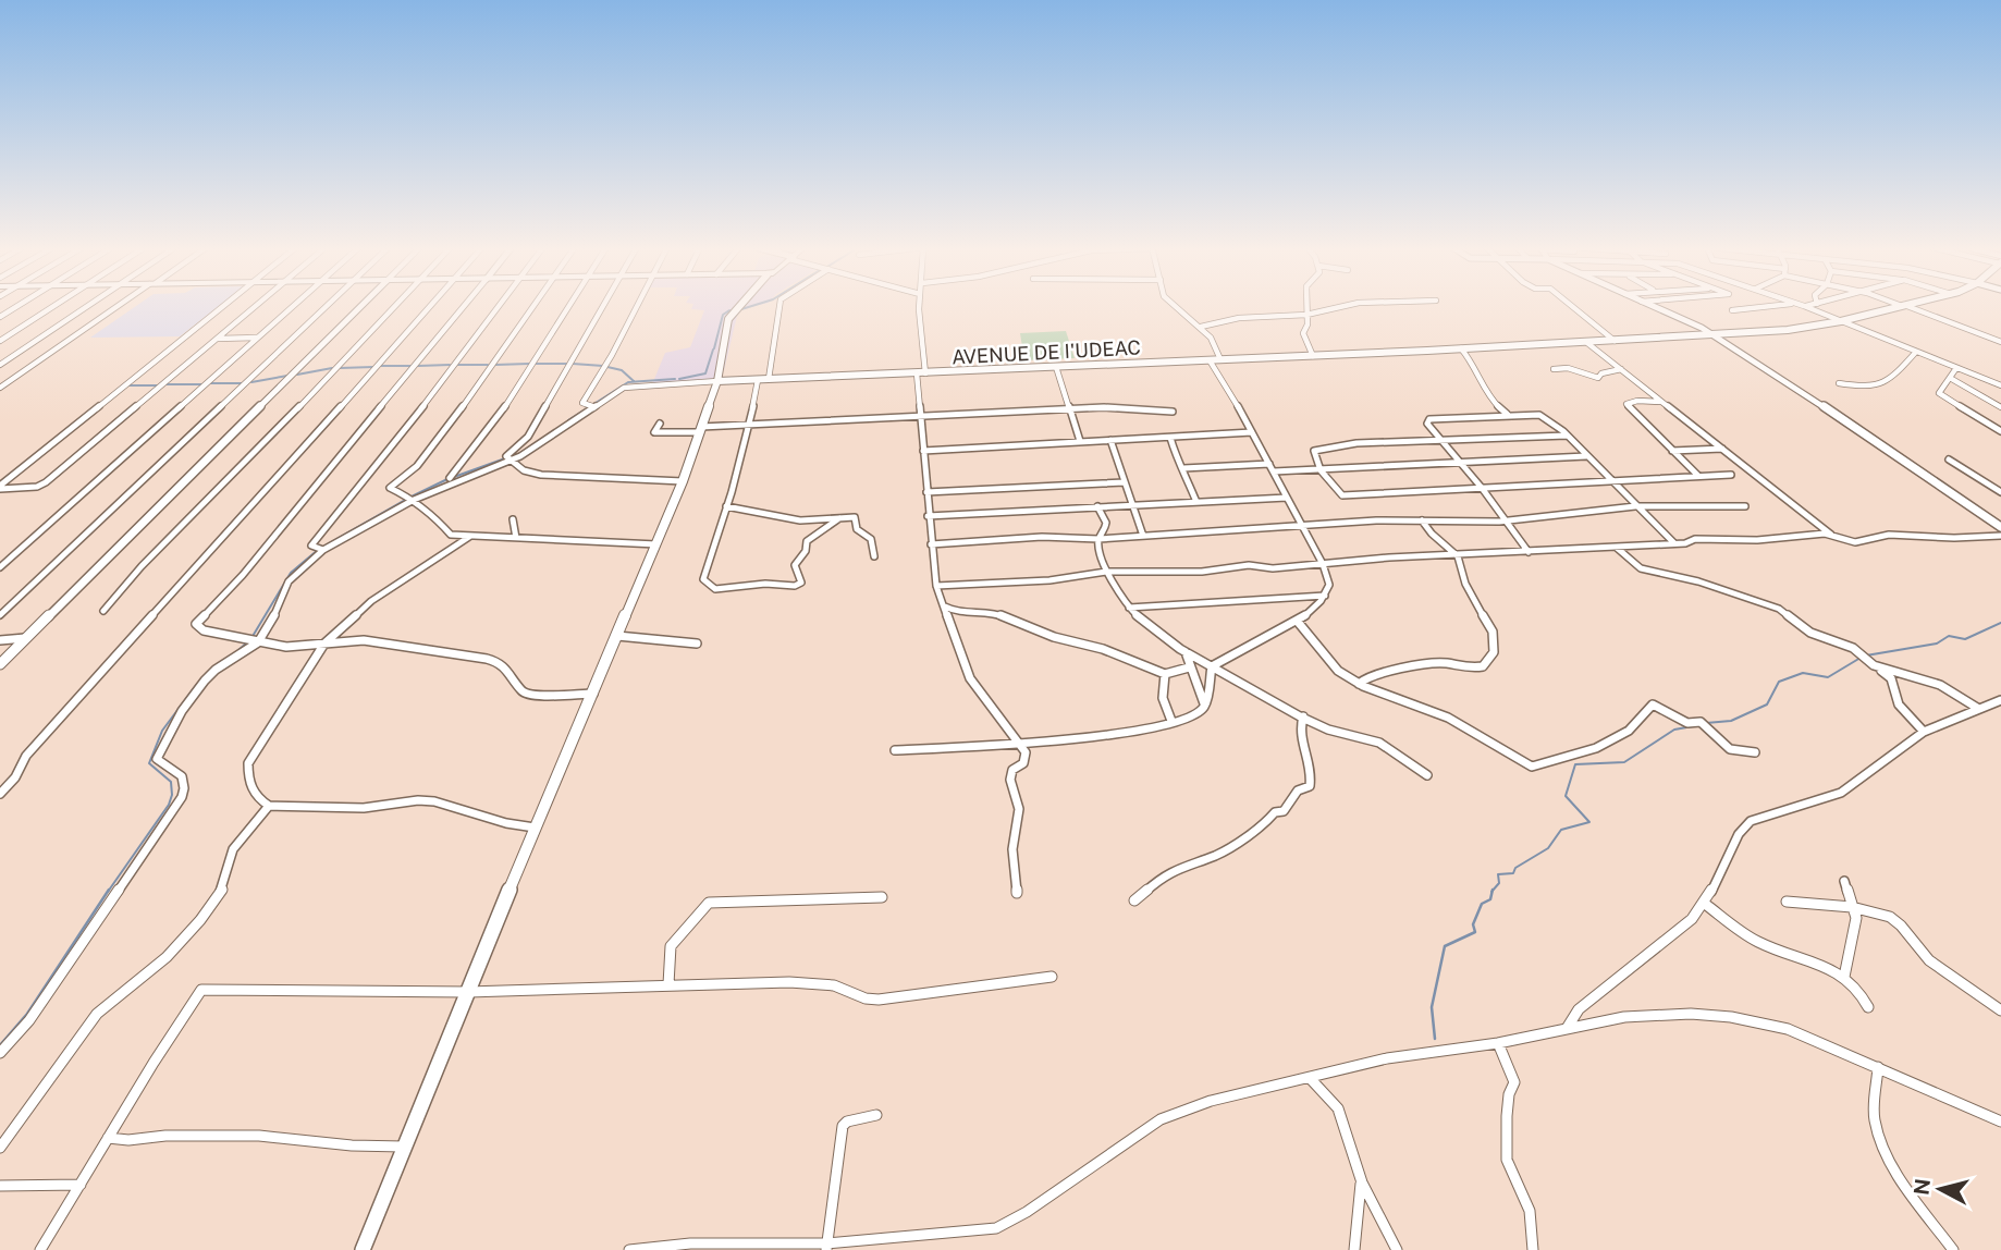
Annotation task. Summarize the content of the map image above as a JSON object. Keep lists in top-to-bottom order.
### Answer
{
  "streets": {
    "main road": ["AVENUE DE I'UDEAC"]
  },
  "north": "left"
}
